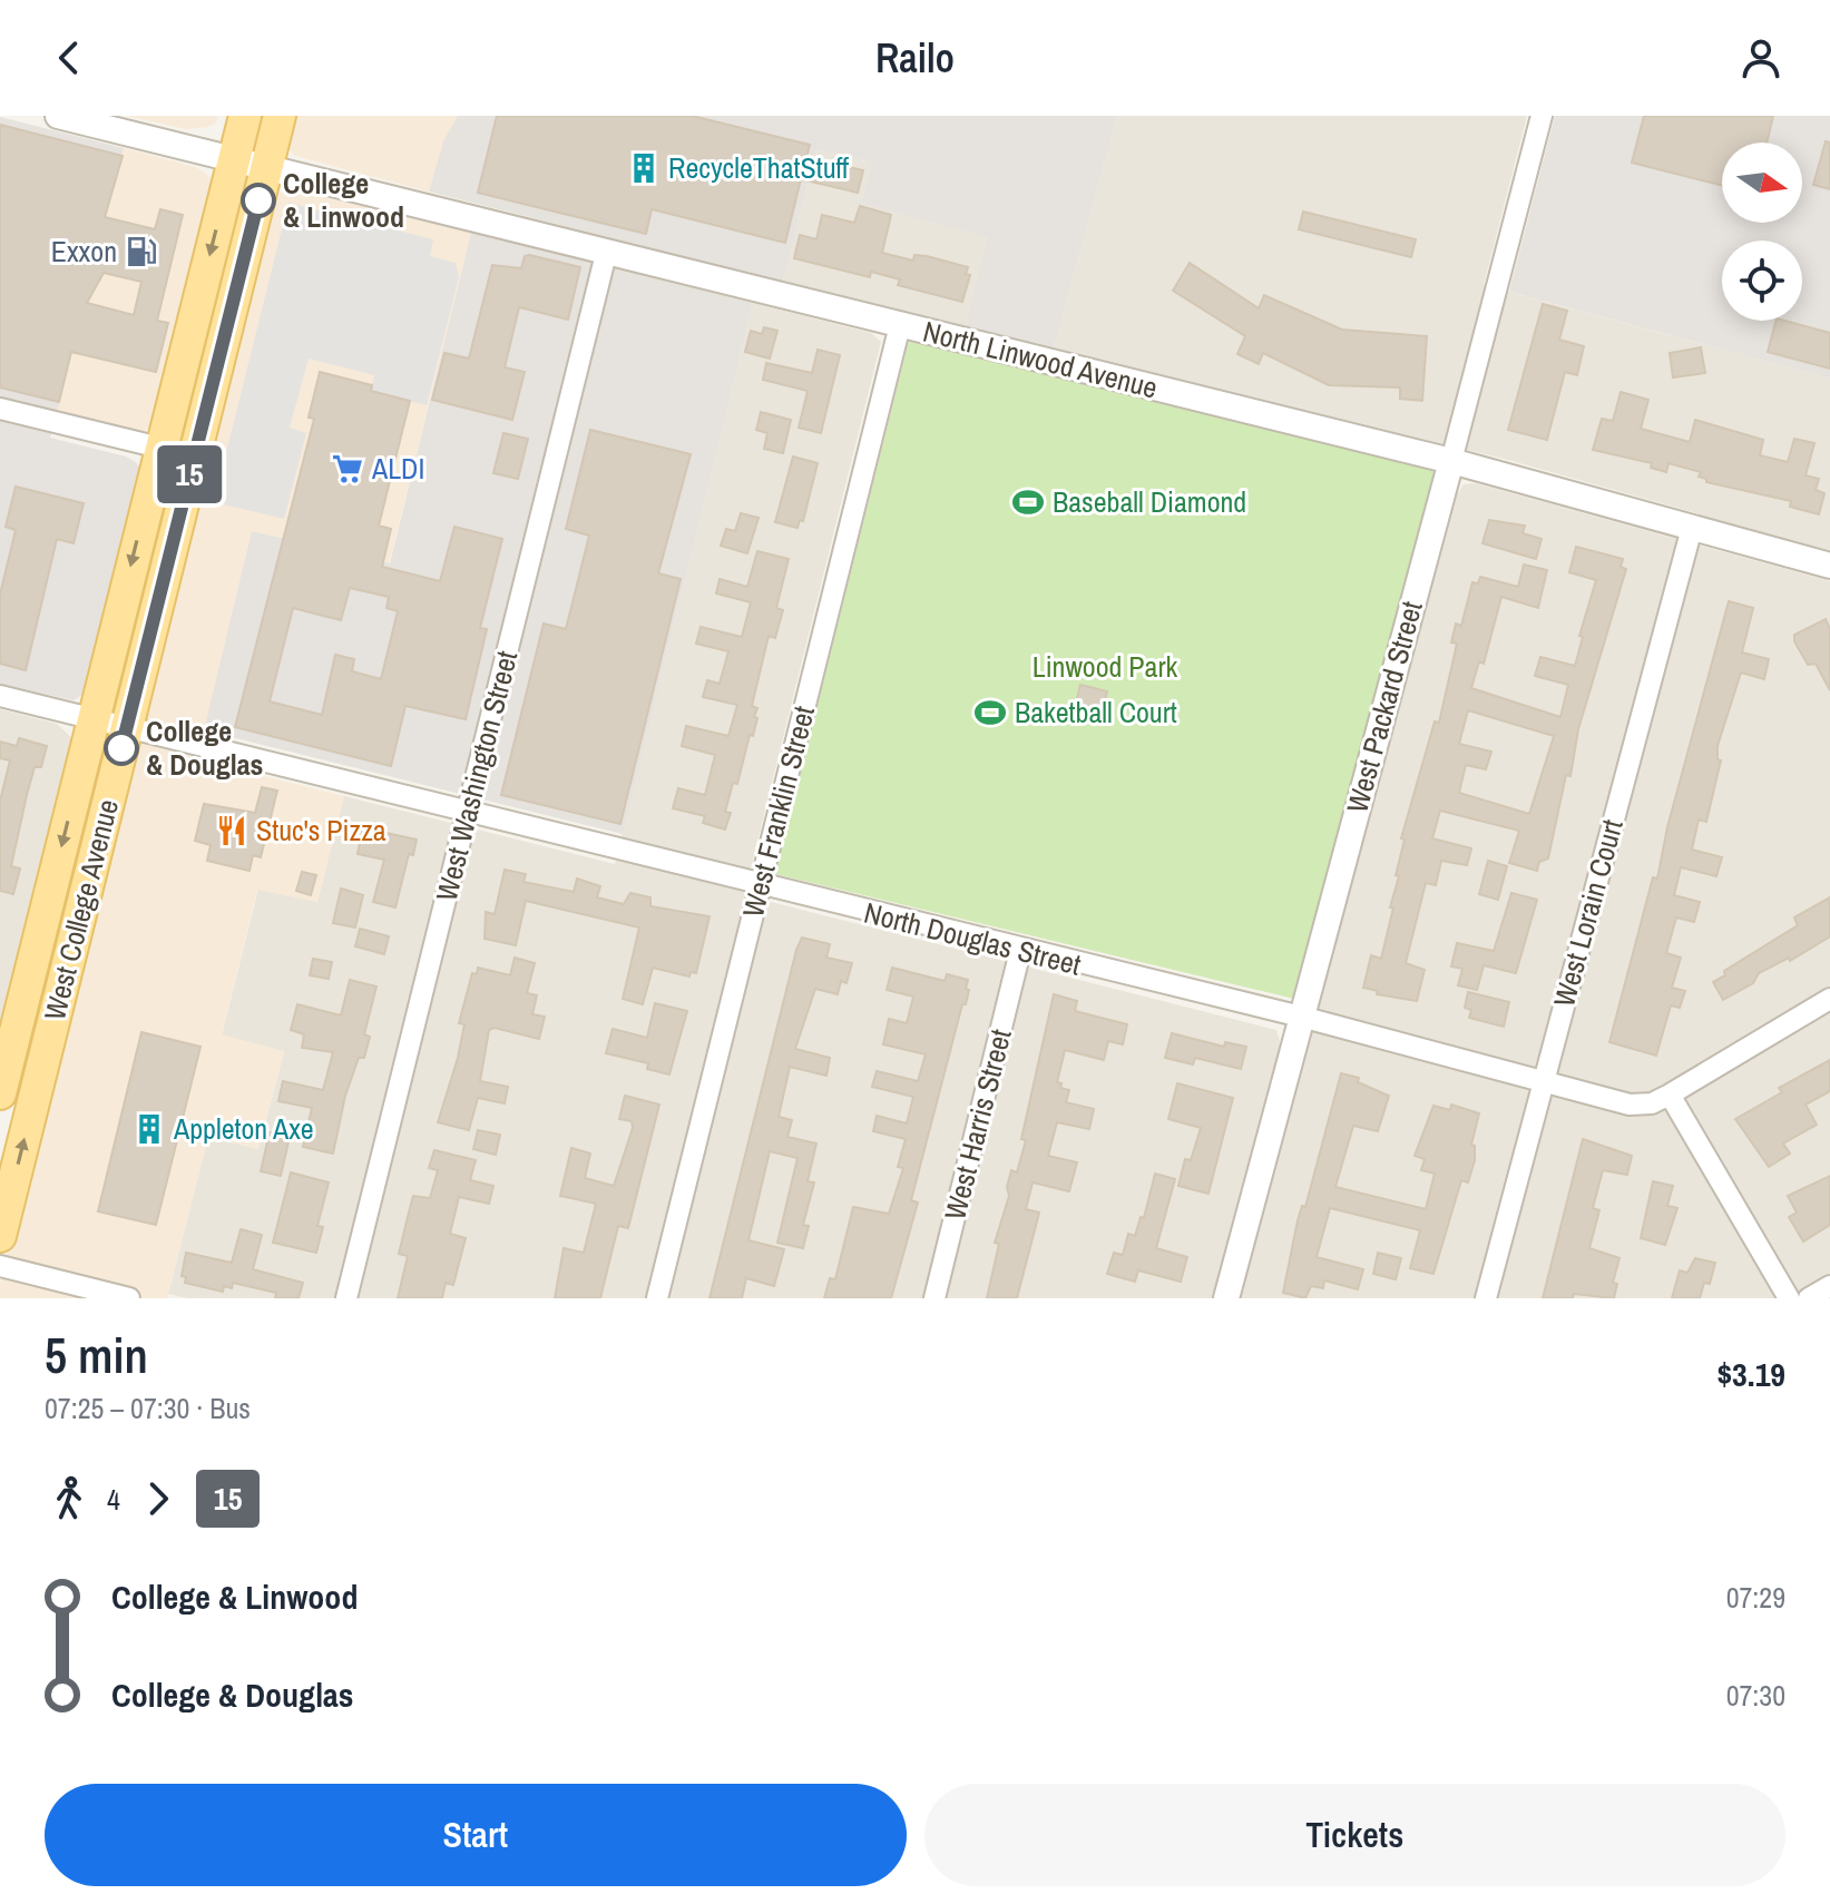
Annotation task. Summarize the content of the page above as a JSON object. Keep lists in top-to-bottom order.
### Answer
{
  "streets": {
    "main road": ["West College Avenue"],
    "street": [
      "North Linwood Avenue",
      "West Packard Street",
      "West Washington Street",
      "West Franklin Street",
      "West Lorain Court",
      "North Douglas Street",
      "West Harris Street"
    ]
  },
  "crossings": [
    ["North Linwood Avenue", "West Packard Street"],
    ["North Linwood Avenue", "West Washington Street"],
    ["North Linwood Avenue", "West Franklin Street"],
    ["North Linwood Avenue", "West College Avenue"],
    ["North Linwood Avenue", "West Lorain Court"],
    ["West Packard Street", "North Douglas Street"],
    ["West Washington Street", "North Douglas Street"],
    ["West Franklin Street", "North Douglas Street"],
    ["West College Avenue", "North Douglas Street"],
    ["West Lorain Court", "North Douglas Street"],
    ["North Douglas Street", "West Harris Street"]
  ],
  "parks": ["Linwood Park"],
  "places": {
    "building": ["RecycleThatStuff", "Appleton Axe"],
    "other": ["College & Linwood", "College & Douglas"],
    "fuel station": ["Exxon"],
    "supermarket": ["ALDI"],
    "sports": ["Baseball Diamond", "Baketball Court"],
    "restaurant": ["Stuc's Pizza"]
  },
  "lines": ["bus line 15"],
  "north": "right",
  "page": {
    "header": "Railo",
    "on_map": "15",
    "heading": ["5 min", "07:25 – 07:30 · Bus", "$3.19"],
    "legs": ["4", "15"],
    "list": [
      {
        "name": "College & Linwood",
        "value": "07:29"
      },
      {
        "name": "College & Douglas",
        "value": "07:30"
      }
    ],
    "buttons": ["Start", "Tickets"]
  }
}
